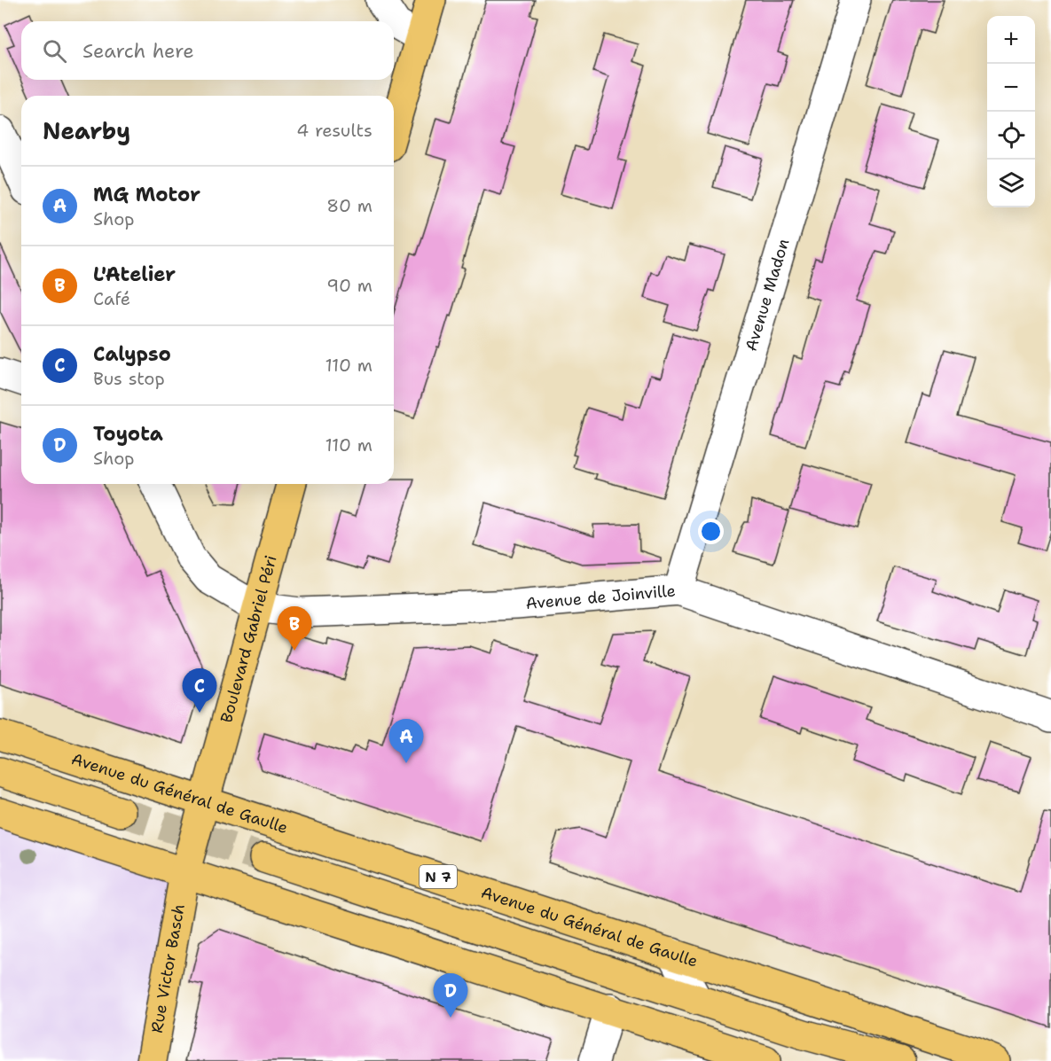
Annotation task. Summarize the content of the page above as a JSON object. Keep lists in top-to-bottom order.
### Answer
{
  "streets": {
    "main road": [
      "Boulevard Gabriel Péri",
      "Avenue du Général de Gaulle",
      "N 7",
      "Rue Victor Basch"
    ],
    "street": ["Avenue Madon", "Avenue de Joinville"]
  },
  "crossings": [
    ["Avenue Madon", "Avenue de Joinville"],
    ["Avenue de Joinville", "Boulevard Gabriel Péri"],
    ["Boulevard Gabriel Péri", "Avenue du Général de Gaulle"],
    ["Boulevard Gabriel Péri", "Rue Victor Basch"]
  ],
  "page": {
    "map_buttons": ["+", "−"],
    "search": "Search here",
    "heading": ["Nearby", "4 results"],
    "list": [
      {
        "mark": "A",
        "name": "MG Motor",
        "note": "Shop",
        "value": "80 m"
      },
      {
        "mark": "B",
        "name": "L'Atelier",
        "note": "Café",
        "value": "90 m"
      },
      {
        "mark": "C",
        "name": "Calypso",
        "note": "Bus stop",
        "value": "110 m"
      },
      {
        "mark": "D",
        "name": "Toyota",
        "note": "Shop",
        "value": "110 m"
      }
    ],
    "pins": [
      "B",
      "C",
      "A",
      "D"
    ]
  }
}
